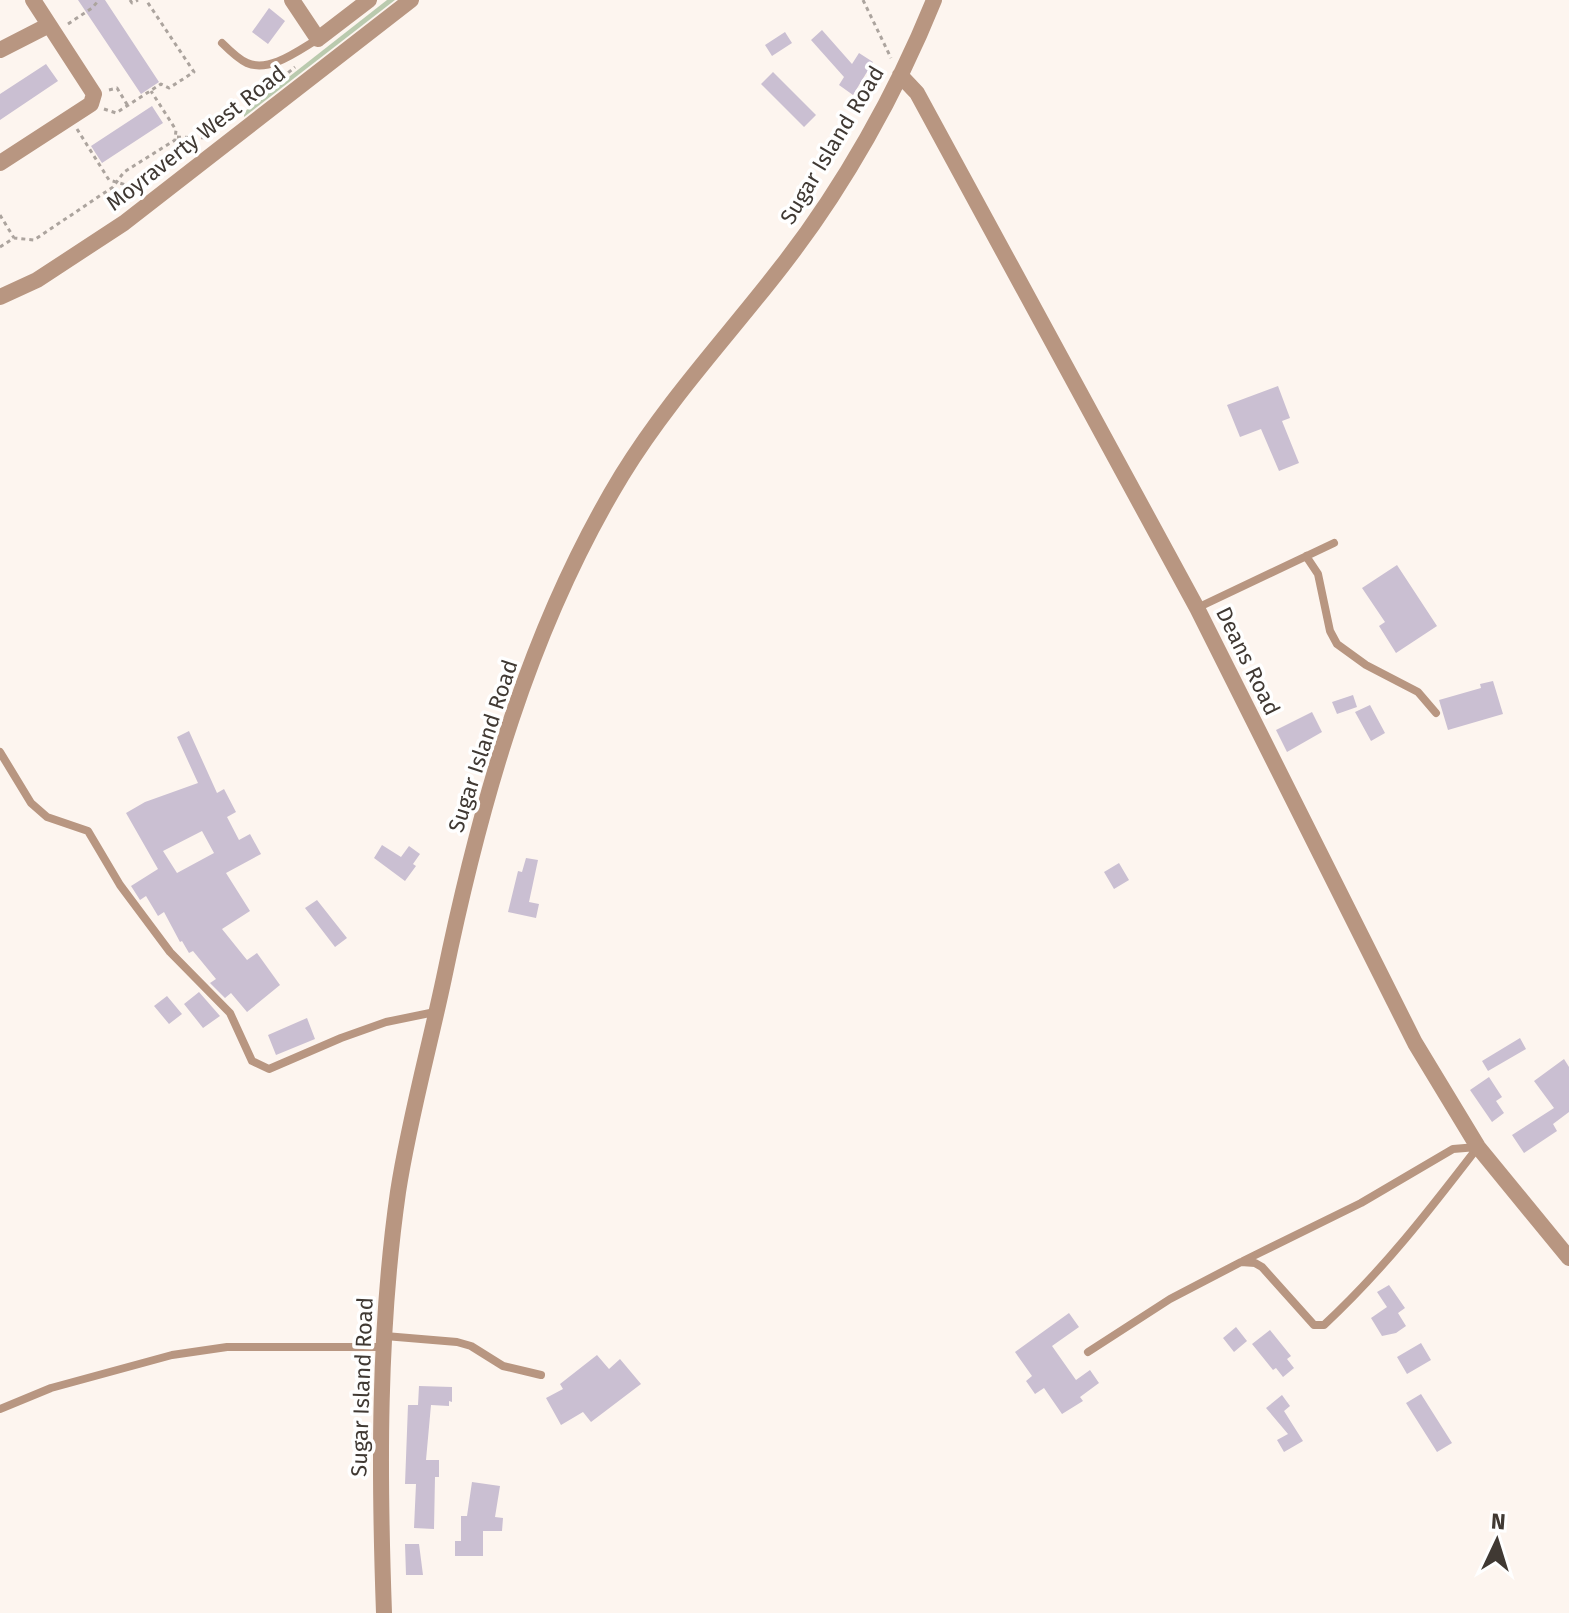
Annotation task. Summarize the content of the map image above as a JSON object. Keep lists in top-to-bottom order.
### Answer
{
  "streets": {
    "street": ["Moyraverty West Road", "Sugar Island Road", "Deans Road"]
  },
  "crossings": [
    ["Sugar Island Road", "Deans Road"]
  ],
  "north": "top"
}
